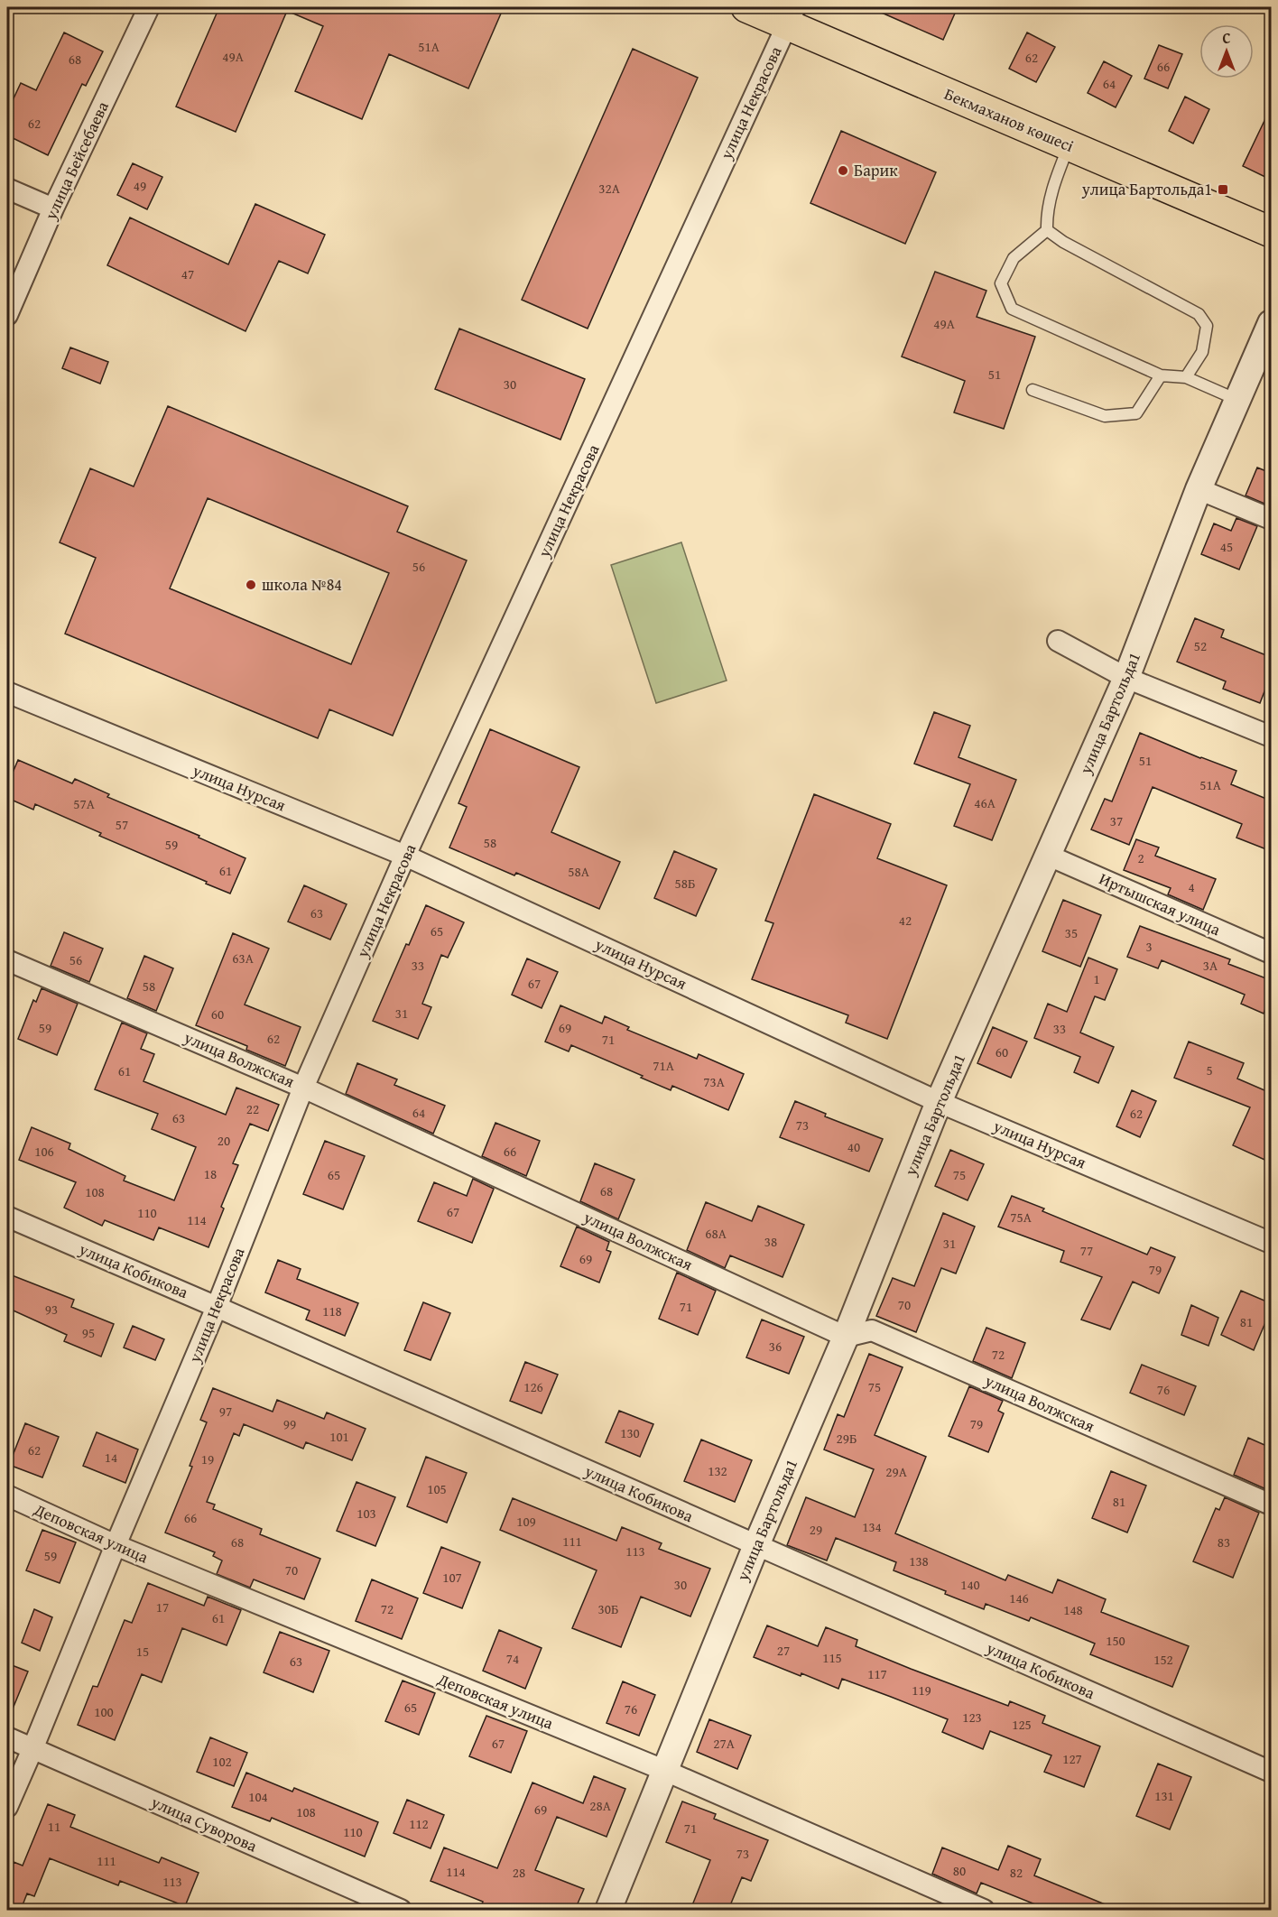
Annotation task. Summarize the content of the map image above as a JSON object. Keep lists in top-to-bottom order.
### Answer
{
  "streets": {
    "main road": ["Бекмаханов көшесі"],
    "street": [
      "улица Некрасова",
      "улица Бейсебаева",
      "улица Бартольда1",
      "улица Нурсая",
      "Иртышская улица",
      "улица Волжская",
      "улица Кобикова",
      "Деповская улица",
      "улица Суворова"
    ]
  },
  "crossings": [
    ["улица Некрасова", "Бекмаханов көшесі"],
    ["улица Некрасова", "улица Нурсая"],
    ["улица Некрасова", "улица Волжская"],
    ["улица Некрасова", "улица Кобикова"],
    ["улица Некрасова", "Деповская улица"],
    ["улица Некрасова", "улица Суворова"],
    ["улица Бартольда1", "улица Нурсая"],
    ["улица Бартольда1", "Иртышская улица"],
    ["улица Бартольда1", "улица Волжская"],
    ["улица Бартольда1", "улица Кобикова"],
    ["улица Бартольда1", "Деповская улица"]
  ],
  "places": {
    "other": ["Барик", "школа №84"],
    "transit": ["улица Бартольда1"]
  },
  "house_numbers": [
    "51А",
    "49А",
    "62",
    "68",
    "66",
    "64",
    "62",
    "49",
    "32А",
    "47",
    "49А",
    "51",
    "30",
    "45",
    "56",
    "52",
    "51",
    "51А",
    "46А",
    "57А",
    "37",
    "57",
    "58",
    "59",
    "2",
    "61",
    "58А",
    "58Б",
    "4",
    "63",
    "42",
    "65",
    "35",
    "3",
    "63А",
    "56",
    "33",
    "3А",
    "1",
    "67",
    "58",
    "31",
    "60",
    "59",
    "69",
    "33",
    "62",
    "71",
    "60",
    "71А",
    "5",
    "61",
    "73А",
    "22",
    "64",
    "62",
    "63",
    "73",
    "20",
    "40",
    "106",
    "66",
    "18",
    "65",
    "75",
    "68",
    "108",
    "67",
    "110",
    "75А",
    "114",
    "68А",
    "38",
    "31",
    "77",
    "69",
    "79",
    "70",
    "71",
    "93",
    "118",
    "81",
    "95",
    "36",
    "72",
    "126",
    "75",
    "76",
    "97",
    "99",
    "79",
    "130",
    "101",
    "29Б",
    "62",
    "14",
    "19",
    "132",
    "29А",
    "105",
    "81",
    "103",
    "66",
    "109",
    "134",
    "29",
    "111",
    "68",
    "83",
    "113",
    "59",
    "138",
    "70",
    "107",
    "30",
    "140",
    "146",
    "17",
    "72",
    "30Б",
    "148",
    "61",
    "150",
    "27",
    "15",
    "115",
    "74",
    "152",
    "63",
    "117",
    "119",
    "65",
    "76",
    "100",
    "123",
    "125",
    "67",
    "27А",
    "127",
    "102",
    "131",
    "104",
    "28А",
    "69",
    "108",
    "112",
    "11",
    "71",
    "110",
    "73",
    "111",
    "80",
    "114",
    "28",
    "82",
    "113"
  ],
  "north": "top"
}
